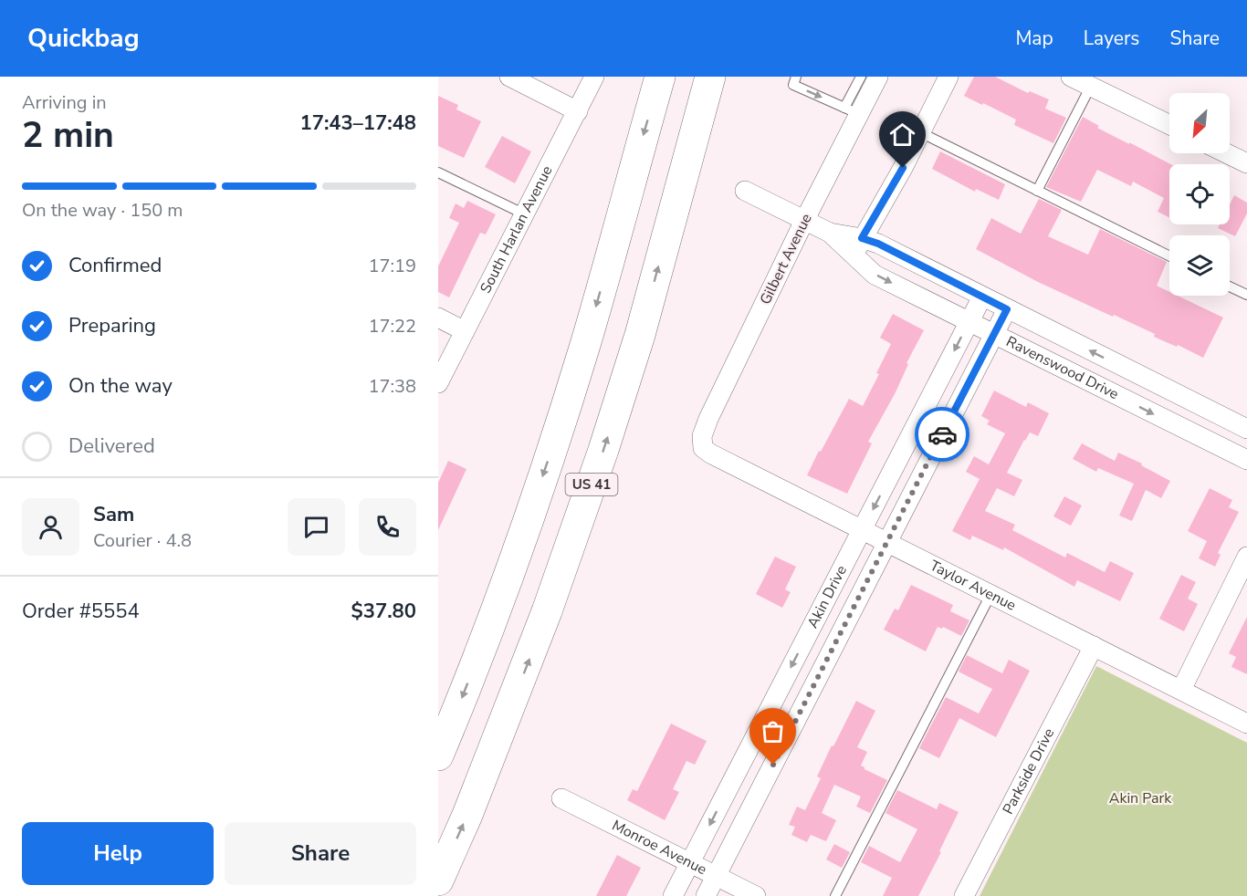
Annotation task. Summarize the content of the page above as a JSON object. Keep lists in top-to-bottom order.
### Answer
{
  "streets": {
    "highway": ["US 41"],
    "street": [
      "South Harlan Avenue",
      "Gilbert Avenue",
      "Ravenswood Drive",
      "Taylor Avenue",
      "Akin Drive",
      "Parkside Drive",
      "Monroe Avenue"
    ]
  },
  "crossings": [
    ["Gilbert Avenue", "Ravenswood Drive"],
    ["Gilbert Avenue", "Taylor Avenue"],
    ["Ravenswood Drive", "Akin Drive"],
    ["Taylor Avenue", "Akin Drive"],
    ["Taylor Avenue", "Parkside Drive"],
    ["Akin Drive", "Monroe Avenue"]
  ],
  "parks": ["Akin Park"],
  "north": "bottom left",
  "page": {
    "header": "Quickbag",
    "nav": ["Map", "Layers", "Share"],
    "heading": ["2 min", "Arriving in", "17:43–17:48"],
    "panel": [
      "Sam",
      "Courier · 4.8",
      "Order #5554",
      "$37.80"
    ],
    "bar": "On the way · 150 m",
    "list": [
      ["Confirmed", "17:19"],
      ["Preparing", "17:22"],
      ["On the way", "17:38"],
      "Delivered"
    ],
    "buttons": ["Help", "Share"]
  }
}
